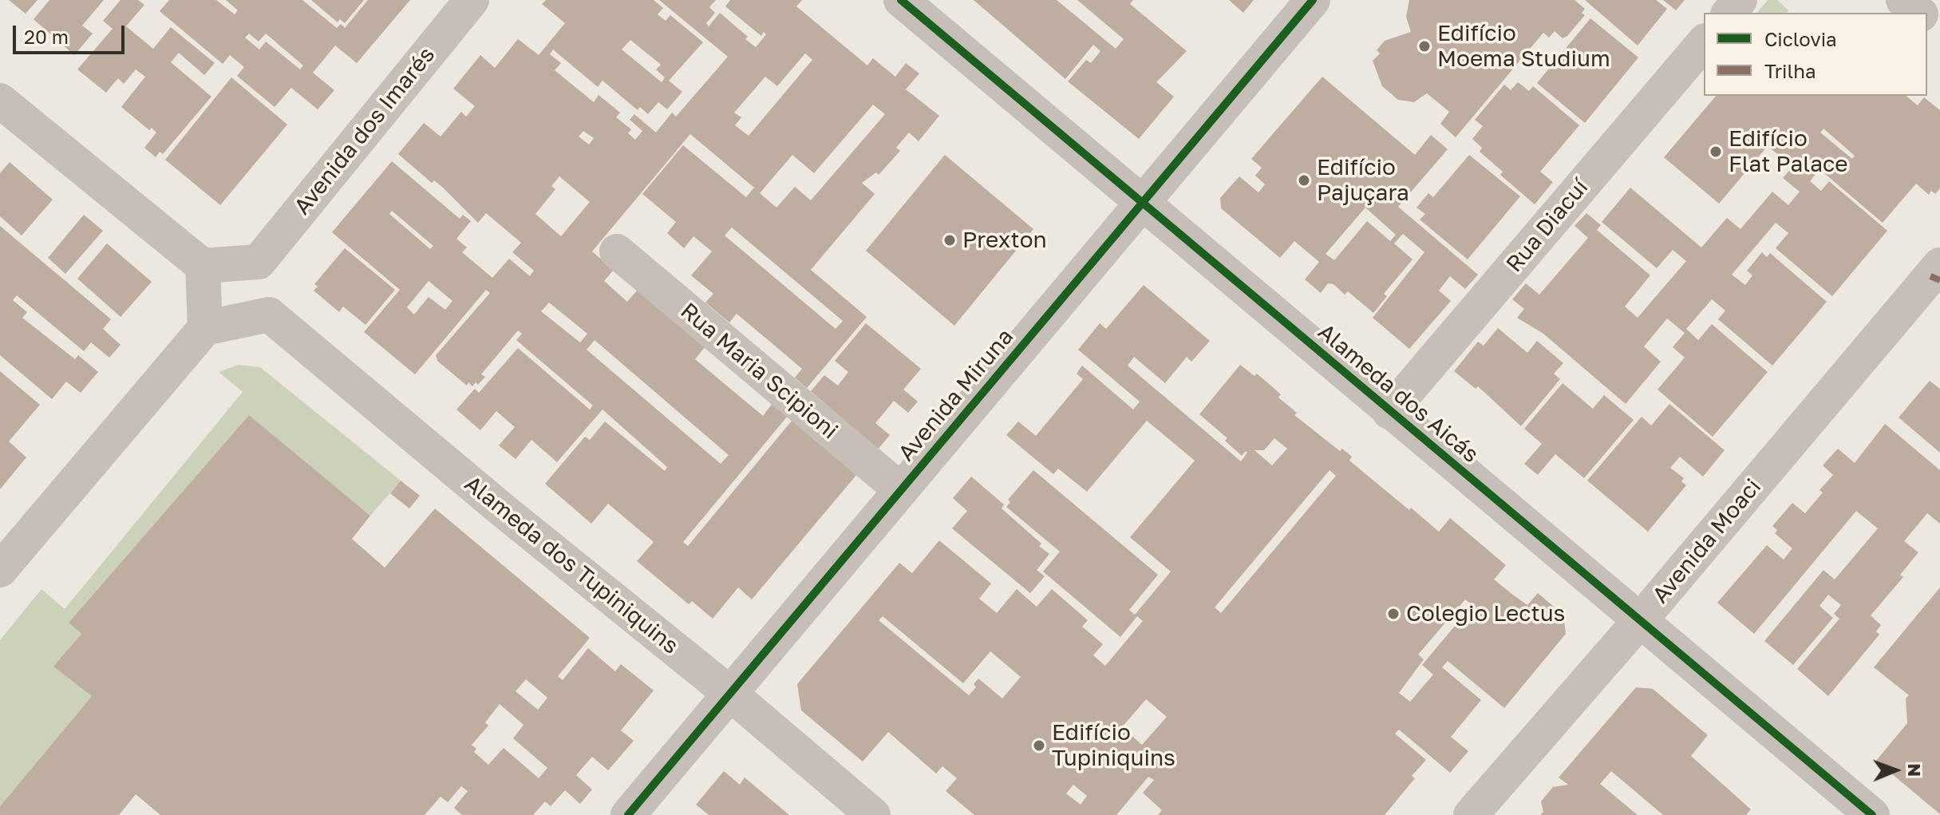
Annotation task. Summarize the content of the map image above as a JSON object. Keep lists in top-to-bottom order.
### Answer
{
  "streets": {
    "street": [
      "Avenida dos Imarés",
      "Rua Diacuí",
      "Rua Maria Scipioni",
      "Alameda dos Aicás",
      "Avenida Miruna",
      "Avenida Moaci",
      "Alameda dos Tupiniquins"
    ]
  },
  "crossings": [
    ["Rua Diacuí", "Alameda dos Aicás"],
    ["Rua Maria Scipioni", "Avenida Miruna"],
    ["Alameda dos Aicás", "Avenida Miruna"],
    ["Alameda dos Aicás", "Avenida Moaci"],
    ["Avenida Miruna", "Alameda dos Tupiniquins"]
  ],
  "places": [
    "Edifício Moema Studium",
    "Edifício Flat Palace",
    "Edifício Pajuçara",
    "Prexton",
    "Colegio Lectus",
    "Edifício Tupiniquins"
  ],
  "legend": ["Ciclovia", "Trilha"],
  "scale_bar": "20 m",
  "north": "right"
}
